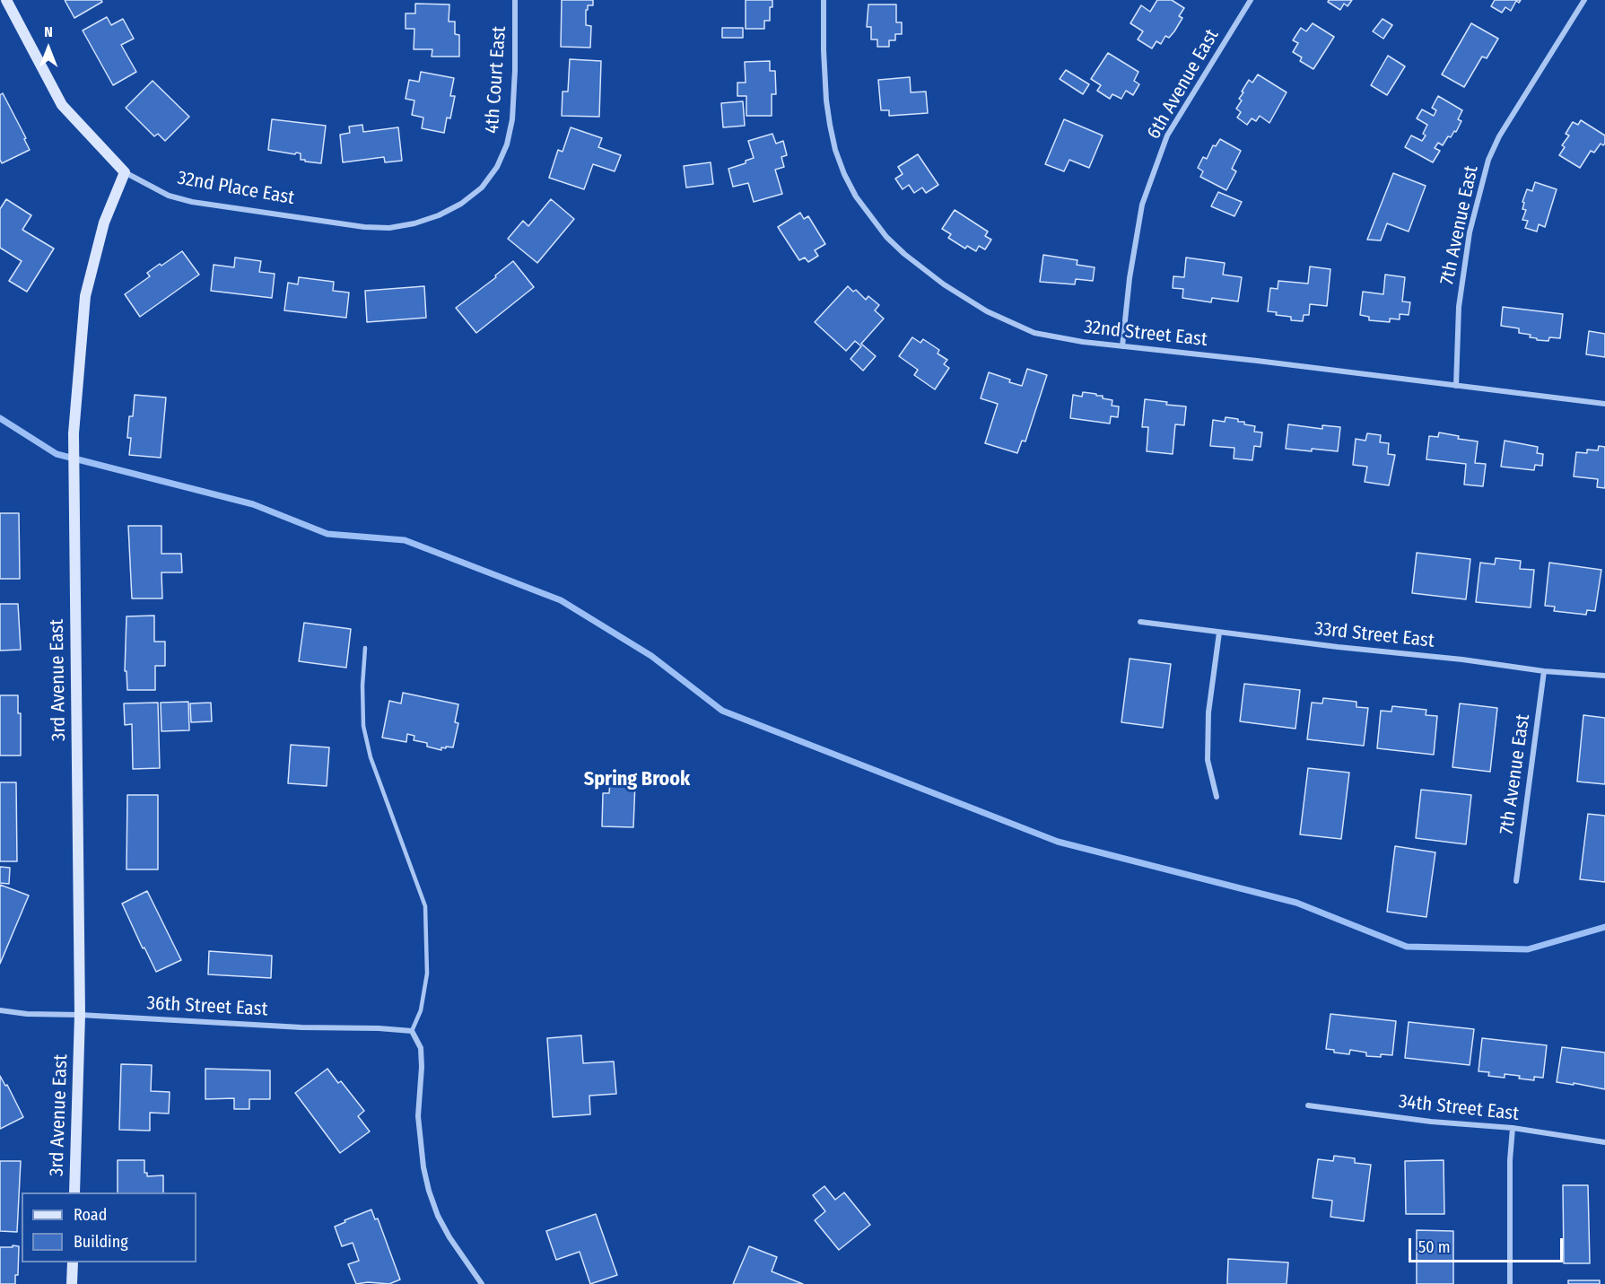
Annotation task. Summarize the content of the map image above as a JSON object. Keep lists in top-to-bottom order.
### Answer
{
  "streets": {
    "street": [
      "4th Court East",
      "6th Avenue East",
      "32nd Place East",
      "7th Avenue East",
      "32nd Street East",
      "33rd Street East",
      "3rd Avenue East",
      "36th Street East",
      "34th Street East"
    ]
  },
  "crossings": [
    ["4th Court East", "32nd Place East"],
    ["6th Avenue East", "32nd Street East"],
    ["32nd Place East", "3rd Avenue East"],
    ["7th Avenue East", "32nd Street East"],
    ["7th Avenue East", "33rd Street East"],
    ["3rd Avenue East", "36th Street East"]
  ],
  "districts": ["Spring Brook"],
  "legend": ["Road", "Building"],
  "scale_bar": "50 m",
  "north": "top"
}
